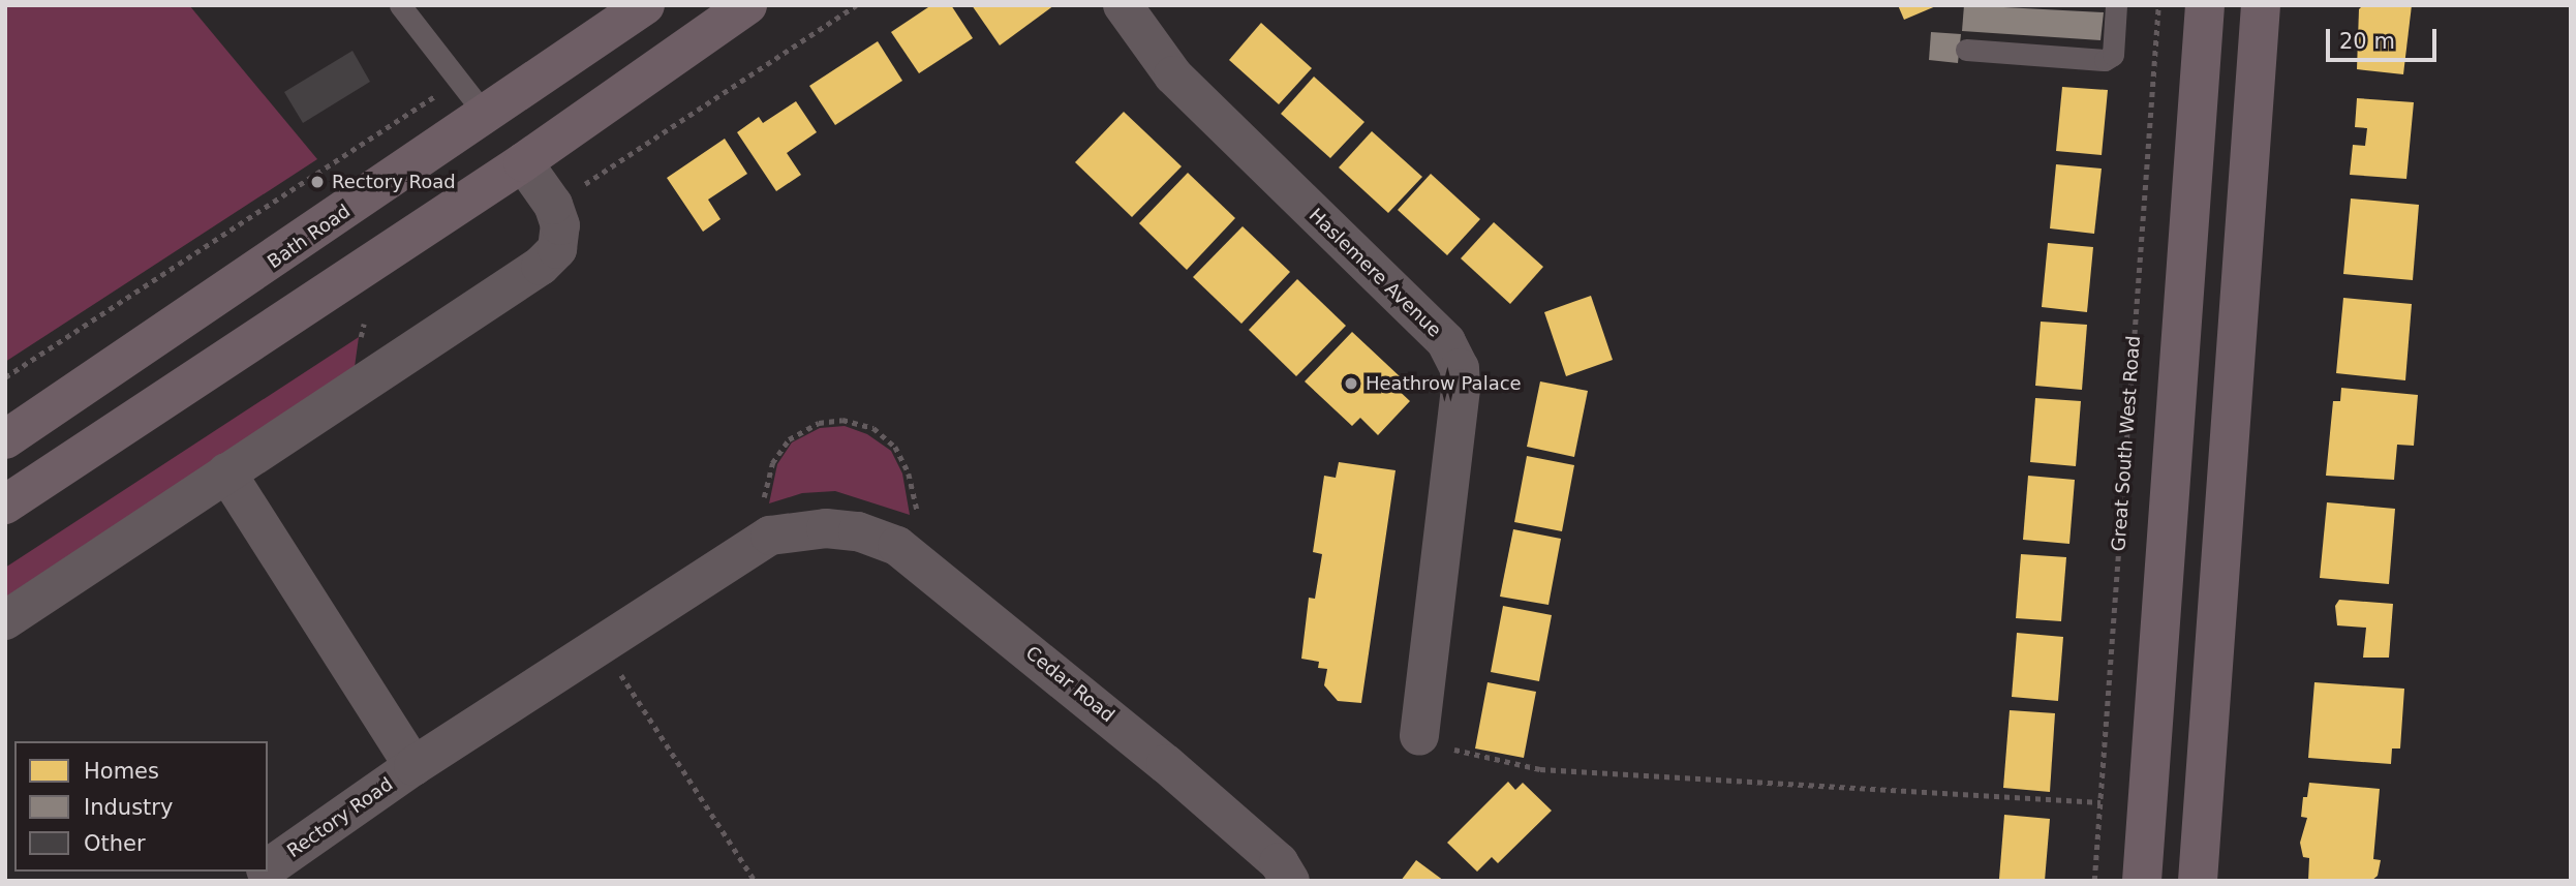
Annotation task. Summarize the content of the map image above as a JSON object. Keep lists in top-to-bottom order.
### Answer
{
  "streets": {
    "highway": ["Bath Road"],
    "street": ["Haslemere Avenue", "Cedar Road", "Rectory Road"],
    "path": ["Great South West Road"]
  },
  "crossings": [
    ["Cedar Road", "Rectory Road"]
  ],
  "places": ["Rectory Road", "Heathrow Palace"],
  "legend": ["Homes", "Industry", "Other"],
  "scale_bar": "20 m"
}
